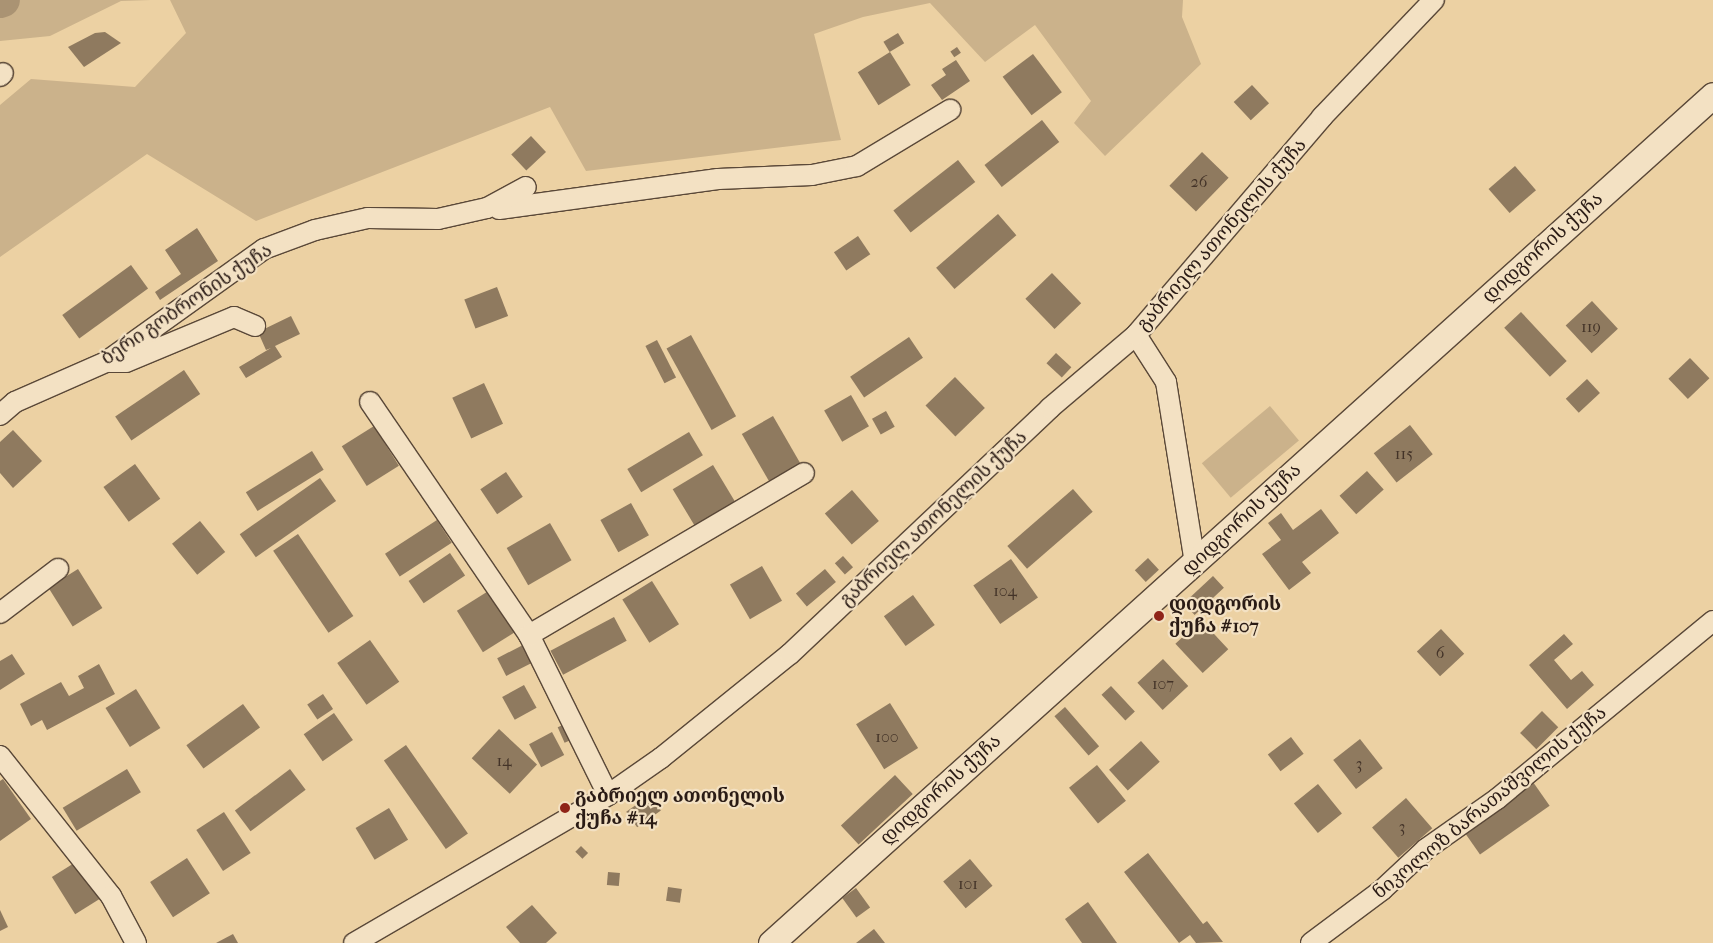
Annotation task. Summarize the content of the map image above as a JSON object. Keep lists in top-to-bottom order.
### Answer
{
  "streets": {
    "street": [
      "გაბრიელ ათონელის ქუჩა",
      "დიდგორის ქუჩა",
      "ბერი გობრონის ქუჩა",
      "ნიკოლოზ ბარათაშვილის ქუჩა"
    ]
  },
  "places": ["დიდგორის ქუჩა #107", "გაბრიელ ათონელის ქუჩა #14"],
  "house_numbers": [
    "26",
    "119",
    "115",
    "104",
    "6",
    "107",
    "100",
    "14",
    "3",
    "3",
    "101"
  ]
}
